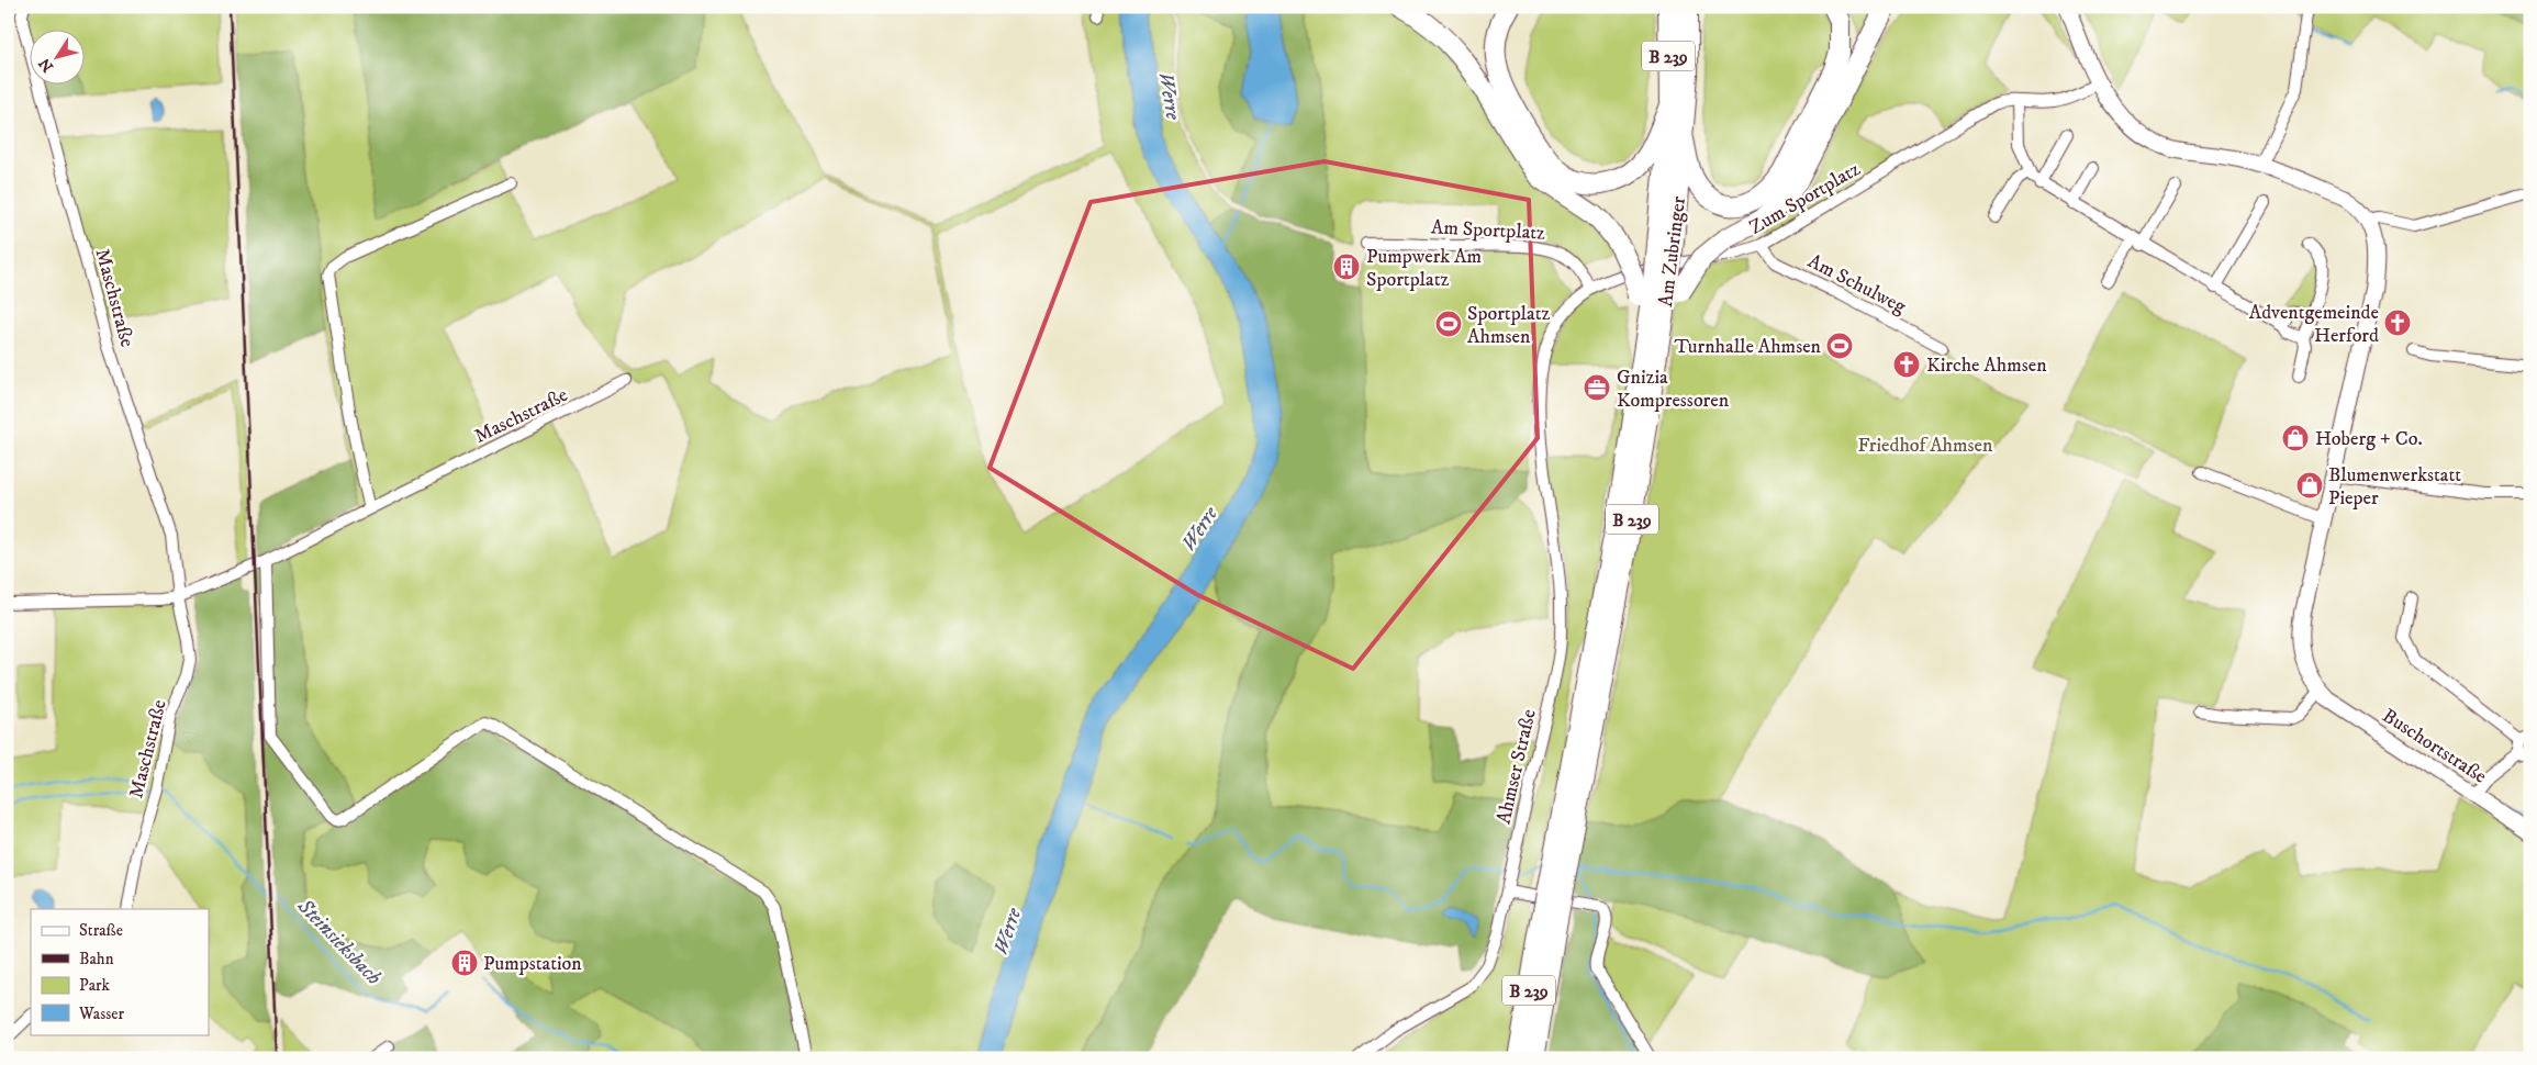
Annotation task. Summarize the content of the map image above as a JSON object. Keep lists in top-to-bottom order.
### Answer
{
  "streets": {
    "highway": ["B 239", "Am Zubringer"],
    "main road": ["Buschortstraße"],
    "street": [
      "Zum Sportplatz",
      "Am Sportplatz",
      "Am Schulweg",
      "Maschstraße",
      "Ahmser Straße"
    ]
  },
  "crossings": [
    ["B 239", "Am Zubringer"],
    ["Zum Sportplatz", "Am Sportplatz"],
    ["Zum Sportplatz", "Am Schulweg"],
    ["Zum Sportplatz", "Buschortstraße"],
    ["Zum Sportplatz", "Ahmser Straße"]
  ],
  "water": ["Werre", "Steinsieksbach"],
  "parks": ["Friedhof Ahmsen"],
  "places": {
    "building": ["Pumpwerk Am Sportplatz", "Pumpstation"],
    "church": ["Adventgemeinde Herford", "Kirche Ahmsen"],
    "sports": ["Sportplatz Ahmsen", "Turnhalle Ahmsen"],
    "office": ["Gnizia Kompressoren"],
    "shop": ["Hoberg + Co.", "Blumenwerkstatt Pieper"]
  },
  "legend": [
    "Straße",
    "Bahn",
    "Park",
    "Wasser"
  ],
  "north": "bottom left"
}
